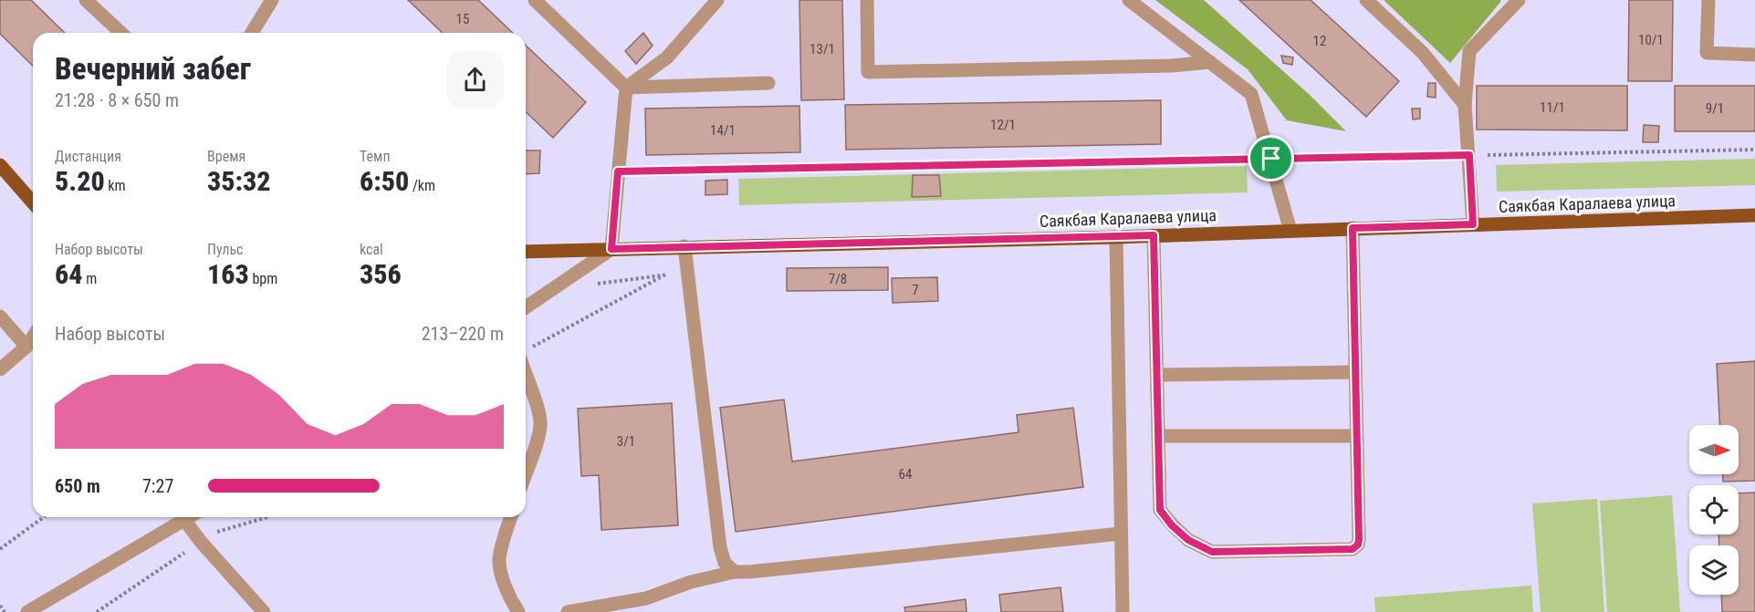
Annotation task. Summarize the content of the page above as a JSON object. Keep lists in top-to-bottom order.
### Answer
{
  "streets": {
    "main road": ["Саякбая Каралаева улица"]
  },
  "house_numbers": [
    "15",
    "10/1",
    "12",
    "13/1",
    "11/1",
    "9/1",
    "12/1",
    "14/1",
    "7/8",
    "7",
    "3/1",
    "64"
  ],
  "north": "right",
  "page": {
    "heading": ["Вечерний забег", "21:28 · 8 × 650 m"],
    "stats": [
      ["Дистанция", "5.20 km"],
      ["Время", "35:32"],
      ["Темп", "6:50 /km"],
      ["Набор высоты", "64 m"],
      ["Пульс", "163 bpm"],
      ["kcal", "356"]
    ],
    "chart": ["Набор высоты", "213–220 m"],
    "list": [
      {
        "name": "650 m",
        "note": "7:27"
      }
    ]
  }
}
